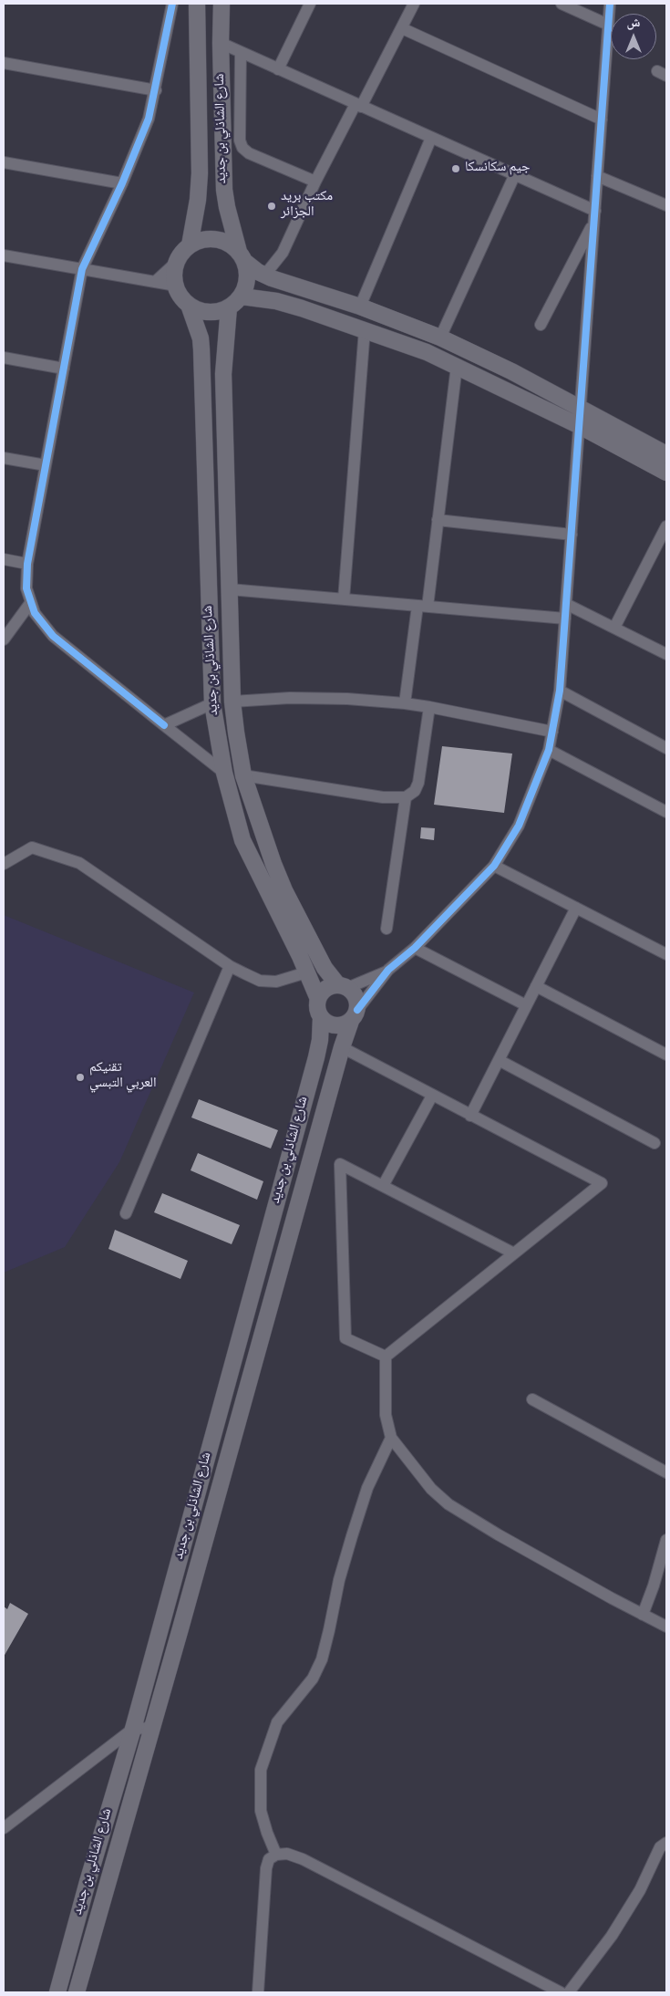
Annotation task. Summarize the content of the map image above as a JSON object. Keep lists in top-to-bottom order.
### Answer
{
  "streets": {
    "main road": ["شارع الشاذلي بن جديد"]
  },
  "places": ["جيم سكانسكا", "مكتب بريد الجزائر", "تقنيكم العربي التبسي"],
  "north": "top"
}
